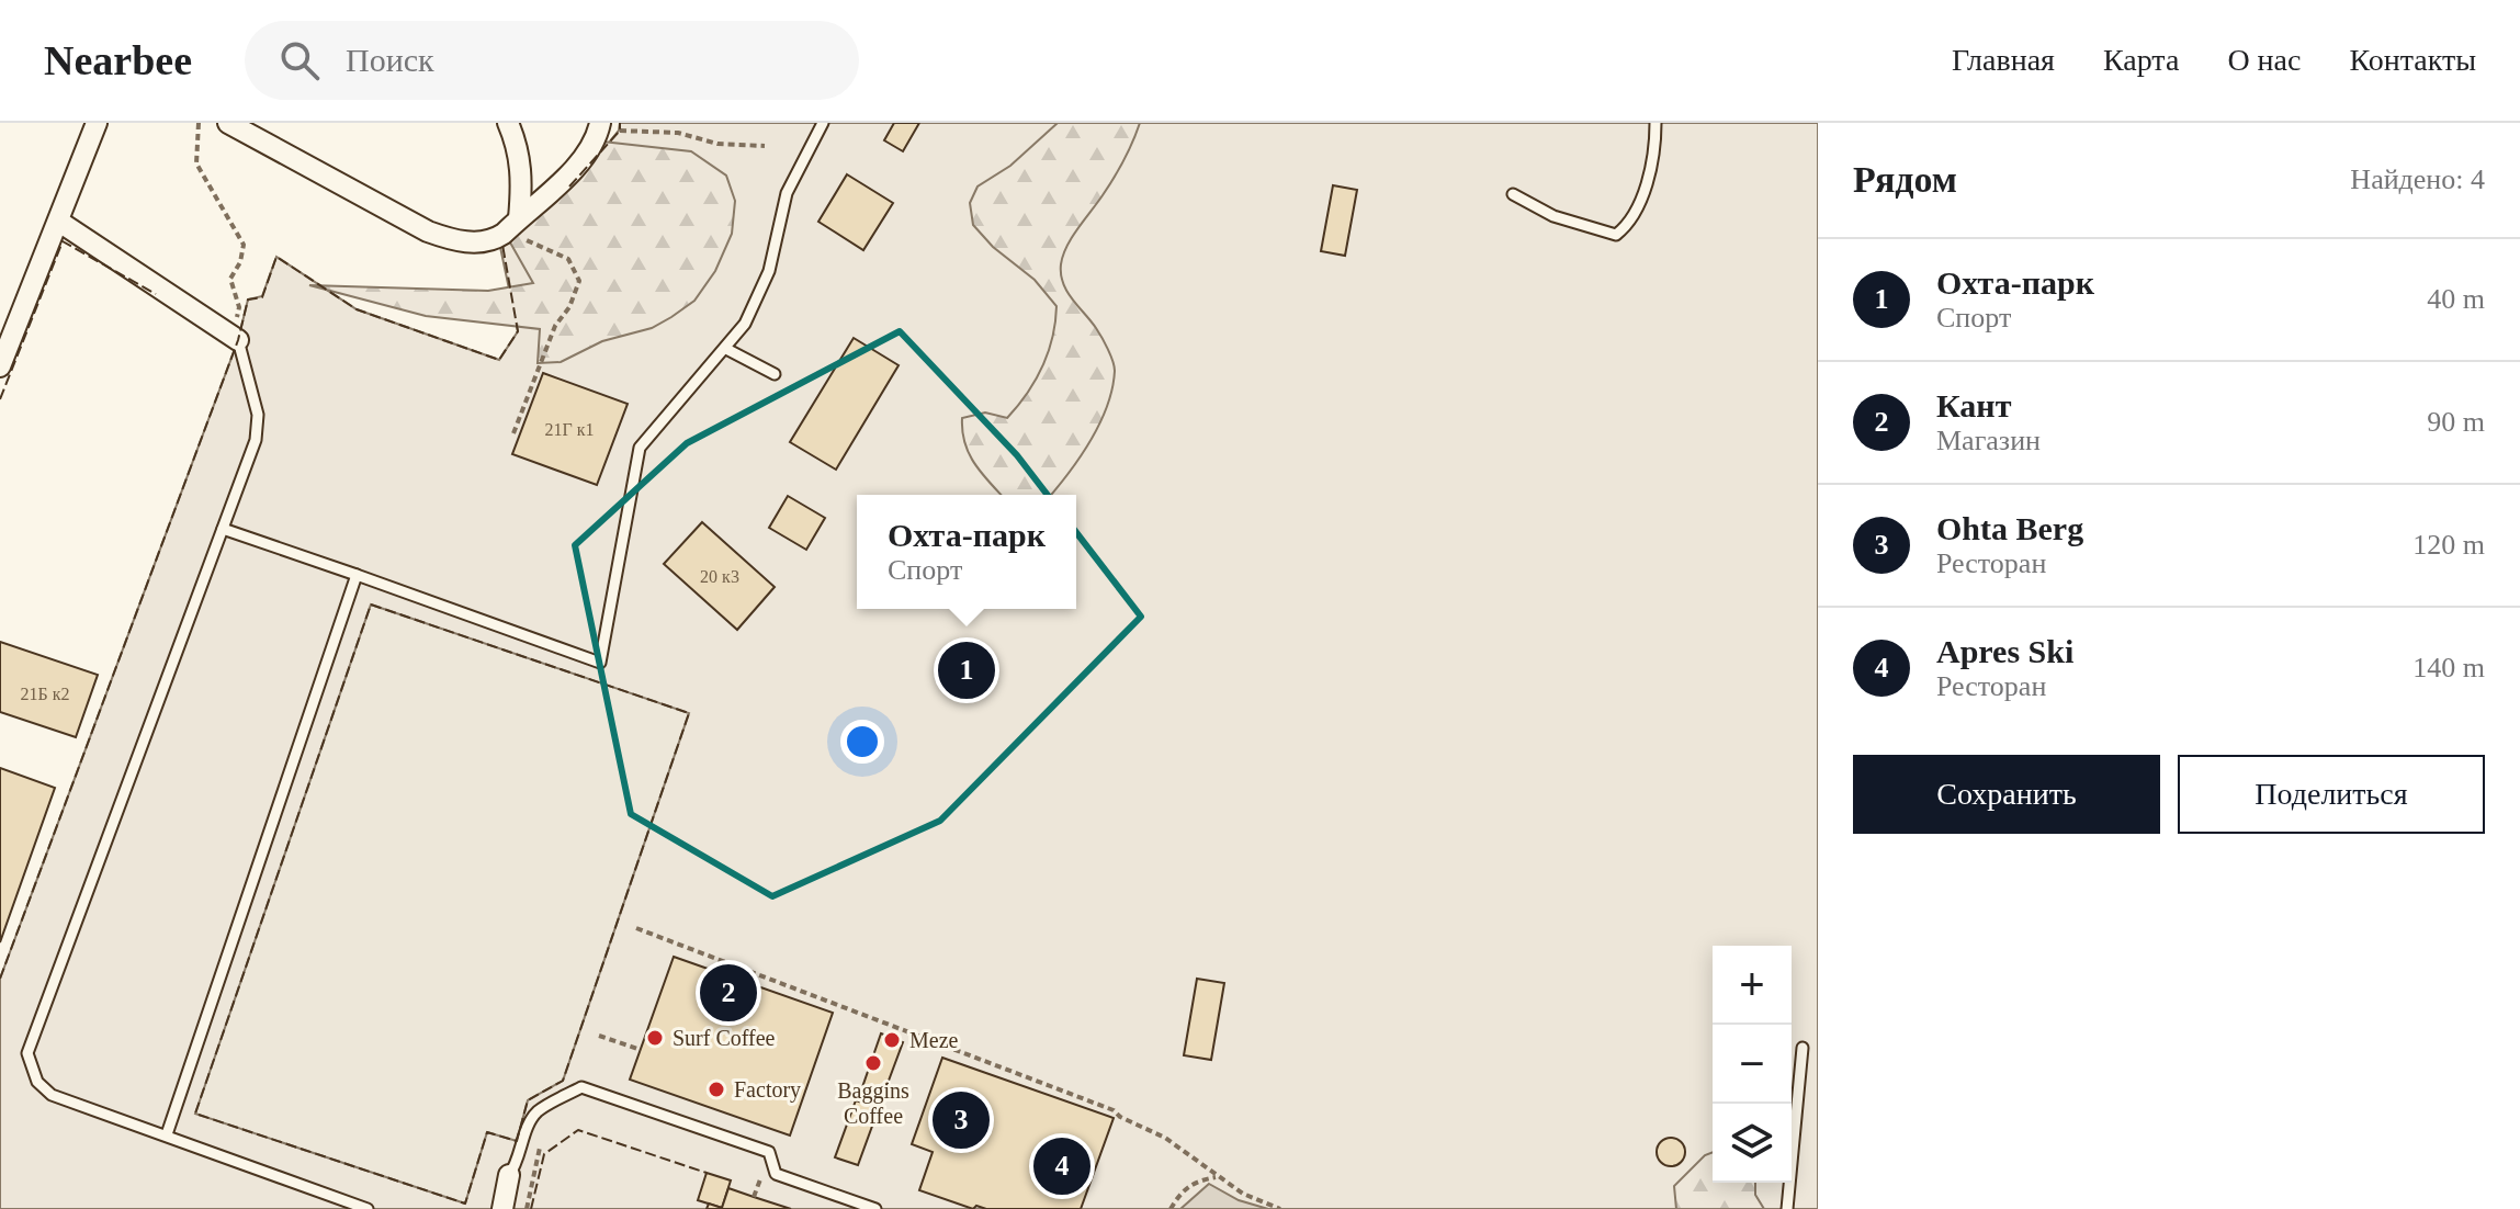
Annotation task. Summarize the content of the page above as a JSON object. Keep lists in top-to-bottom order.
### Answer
{
  "places": [
    "Surf Coffee",
    "Meze",
    "Baggins Coffee",
    "Factory"
  ],
  "house_numbers": ["21Г к1", "20 к3", "21Б к2"],
  "page": {
    "header": "Nearbee",
    "search": "Поиск",
    "nav": [
      "Главная",
      "Карта",
      "О нас",
      "Контакты"
    ],
    "heading": ["Рядом", "Найдено: 4"],
    "list": [
      {
        "mark": "1",
        "name": "Охта-парк",
        "note": "Спорт",
        "value": "40 m"
      },
      {
        "mark": "2",
        "name": "Кант",
        "note": "Магазин",
        "value": "90 m"
      },
      {
        "mark": "3",
        "name": "Ohta Berg",
        "note": "Ресторан",
        "value": "120 m"
      },
      {
        "mark": "4",
        "name": "Apres Ski",
        "note": "Ресторан",
        "value": "140 m"
      }
    ],
    "popup": ["Охта-парк", "Спорт"],
    "pins": [
      "1",
      "2",
      "3",
      "4"
    ],
    "buttons": ["Сохранить", "Поделиться"],
    "map_buttons": ["+", "−"]
  }
}
